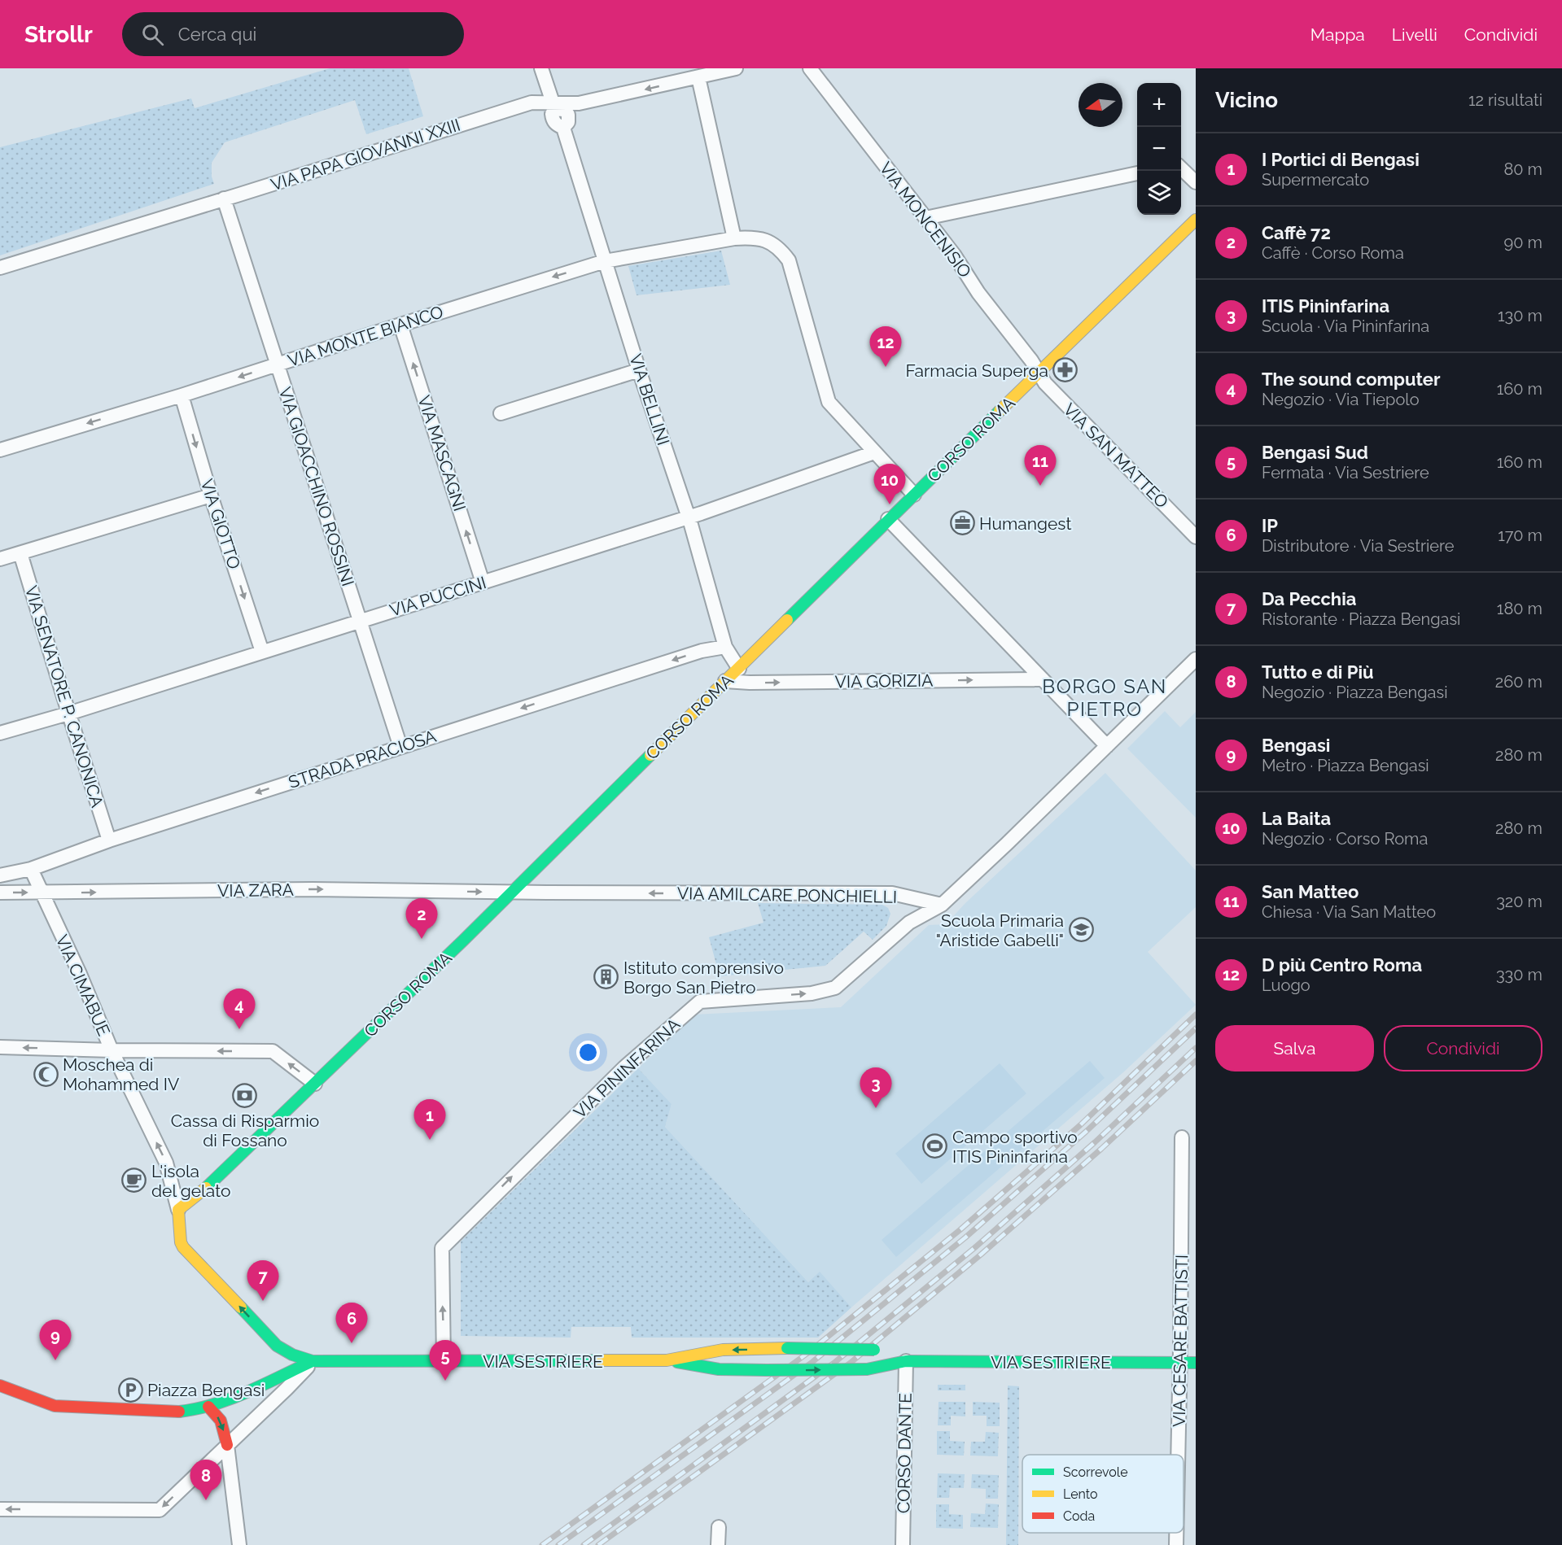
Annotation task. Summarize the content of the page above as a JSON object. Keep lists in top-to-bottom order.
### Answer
{
  "streets": {
    "main road": ["CORSO ROMA", "VIA SESTRIERE"],
    "street": [
      "VIA PAPA GIOVANNI XXIII",
      "VIA MONCENISIO",
      "VIA MONTE BIANCO",
      "VIA BELLINI",
      "VIA MASCAGNI",
      "VIA SAN MATTEO",
      "VIA GIOACCHINO ROSSINI",
      "VIA GIOTTO",
      "VIA PUCCINI",
      "VIA GORIZIA",
      "VIA SENATORE P. CANONICA",
      "STRADA PRACIOSA",
      "VIA ZARA",
      "VIA AMILCARE PONCHIELLI",
      "VIA CIMABUE",
      "VIA PININFARINA",
      "VIA CESARE BATTISTI",
      "CORSO DANTE"
    ]
  },
  "crossings": [
    ["VIA PAPA GIOVANNI XXIII", "VIA BELLINI"],
    ["VIA PAPA GIOVANNI XXIII", "VIA GIOACCHINO ROSSINI"],
    ["VIA MONCENISIO", "CORSO ROMA"],
    ["VIA MONCENISIO", "VIA SAN MATTEO"],
    ["VIA MONTE BIANCO", "VIA BELLINI"],
    ["VIA MONTE BIANCO", "CORSO ROMA"],
    ["VIA MONTE BIANCO", "VIA MASCAGNI"],
    ["VIA MONTE BIANCO", "VIA GIOACCHINO ROSSINI"],
    ["VIA MONTE BIANCO", "VIA GIOTTO"],
    ["VIA MONTE BIANCO", "VIA PUCCINI"],
    ["VIA BELLINI", "CORSO ROMA"],
    ["VIA BELLINI", "VIA PUCCINI"],
    ["VIA BELLINI", "STRADA PRACIOSA"],
    ["CORSO ROMA", "VIA SAN MATTEO"],
    ["CORSO ROMA", "VIA GORIZIA"],
    ["CORSO ROMA", "VIA ZARA"],
    ["CORSO ROMA", "VIA AMILCARE PONCHIELLI"],
    ["CORSO ROMA", "VIA CIMABUE"],
    ["CORSO ROMA", "VIA SESTRIERE"],
    ["VIA MASCAGNI", "VIA PUCCINI"],
    ["VIA GIOACCHINO ROSSINI", "VIA PUCCINI"],
    ["VIA GIOACCHINO ROSSINI", "STRADA PRACIOSA"],
    ["VIA GIOTTO", "VIA PUCCINI"],
    ["VIA PUCCINI", "VIA SENATORE P. CANONICA"],
    ["VIA SENATORE P. CANONICA", "STRADA PRACIOSA"],
    ["STRADA PRACIOSA", "VIA CIMABUE"],
    ["VIA ZARA", "VIA AMILCARE PONCHIELLI"],
    ["VIA ZARA", "VIA CIMABUE"],
    ["VIA AMILCARE PONCHIELLI", "VIA PININFARINA"],
    ["VIA CIMABUE", "VIA SESTRIERE"],
    ["VIA PININFARINA", "VIA SESTRIERE"],
    ["VIA CESARE BATTISTI", "VIA SESTRIERE"],
    ["VIA SESTRIERE", "CORSO DANTE"]
  ],
  "one_way": [
    "VIA MASCAGNI",
    "VIA GIOTTO",
    "VIA GORIZIA",
    "STRADA PRACIOSA",
    "VIA ZARA",
    "VIA AMILCARE PONCHIELLI",
    "VIA CIMABUE",
    "VIA PININFARINA"
  ],
  "districts": ["BORGO SAN PIETRO"],
  "places": {
    "pharmacy": ["Farmacia Superga"],
    "office": ["Humangest"],
    "school or university": ["Scuola Primaria \"Aristide Gabelli\""],
    "building": ["Istituto comprensivo Borgo San Pietro"],
    "mosque": ["Moschea di Mohammed IV"],
    "bank": ["Cassa di Risparmio di Fossano"],
    "sports": ["Campo sportivo ITIS Pininfarina"],
    "cafe": ["L'isola del gelato"],
    "parking": ["Piazza Bengasi"]
  },
  "legend": ["Scorrevole", "Lento", "Coda"],
  "north": "left",
  "page": {
    "header": "Strollr",
    "search": "Cerca qui",
    "nav": ["Mappa", "Livelli", "Condividi"],
    "heading": ["Vicino", "12 risultati"],
    "map_buttons": ["+", "−"],
    "list": [
      {
        "mark": "1",
        "name": "I Portici di Bengasi",
        "note": "Supermercato",
        "value": "80 m"
      },
      {
        "mark": "2",
        "name": "Caffè 72",
        "note": "Caffè · Corso Roma",
        "value": "90 m"
      },
      {
        "mark": "3",
        "name": "ITIS Pininfarina",
        "note": "Scuola · Via Pininfarina",
        "value": "130 m"
      },
      {
        "mark": "4",
        "name": "The sound computer",
        "note": "Negozio · Via Tiepolo",
        "value": "160 m"
      },
      {
        "mark": "5",
        "name": "Bengasi Sud",
        "note": "Fermata · Via Sestriere",
        "value": "160 m"
      },
      {
        "mark": "6",
        "name": "IP",
        "note": "Distributore · Via Sestriere",
        "value": "170 m"
      },
      {
        "mark": "7",
        "name": "Da Pecchia",
        "note": "Ristorante · Piazza Bengasi",
        "value": "180 m"
      },
      {
        "mark": "8",
        "name": "Tutto e di Più",
        "note": "Negozio · Piazza Bengasi",
        "value": "260 m"
      },
      {
        "mark": "9",
        "name": "Bengasi",
        "note": "Metro · Piazza Bengasi",
        "value": "280 m"
      },
      {
        "mark": "10",
        "name": "La Baita",
        "note": "Negozio · Corso Roma",
        "value": "280 m"
      },
      {
        "mark": "11",
        "name": "San Matteo",
        "note": "Chiesa · Via San Matteo",
        "value": "320 m"
      },
      {
        "mark": "12",
        "name": "D più Centro Roma",
        "note": "Luogo",
        "value": "330 m"
      }
    ],
    "pins": [
      "12",
      "11",
      "10",
      "2",
      "4",
      "3",
      "1",
      "7",
      "6",
      "9",
      "5",
      "8"
    ],
    "buttons": ["Salva", "Condividi"]
  }
}
